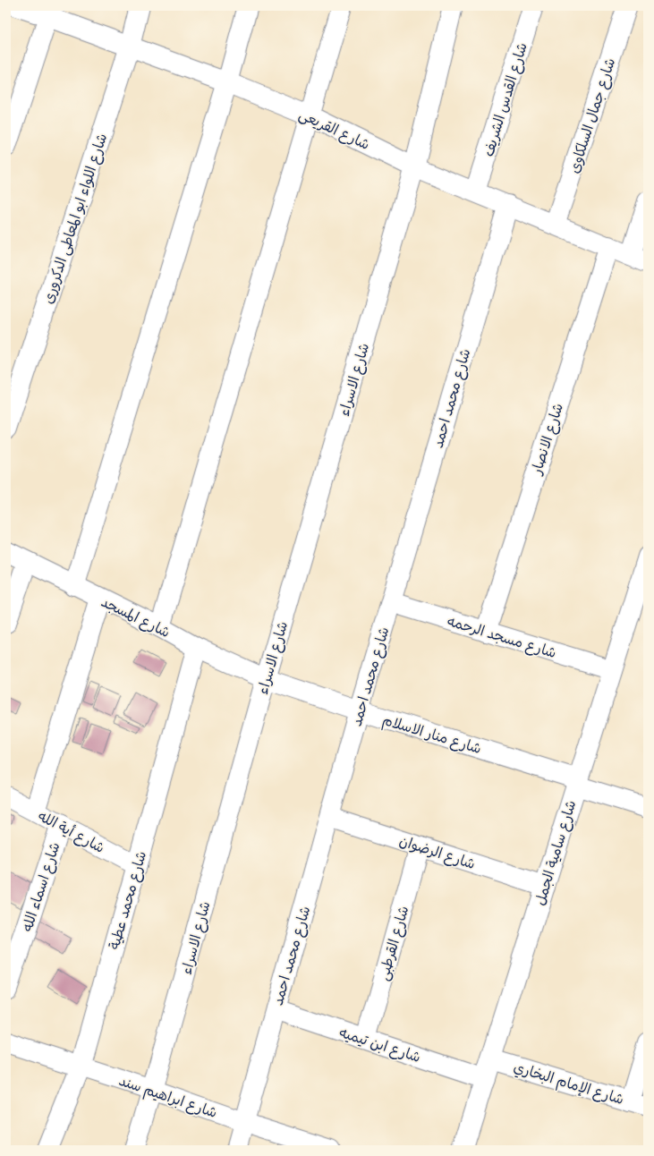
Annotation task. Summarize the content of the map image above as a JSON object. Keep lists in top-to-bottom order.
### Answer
{
  "streets": {
    "street": [
      "شارع القدس الشريف",
      "شارع جمال السلكاوى",
      "شارع القريعى",
      "شارع اللواء ابو المعاطى الدكرورى",
      "شارع الاسراء",
      "شارع محمد احمد",
      "شارع الانصار",
      "شارع المسجد",
      "شارع مسجد الرحمه",
      "شارع منار الاسلام",
      "شارع أية الله",
      "شارع الرضوان",
      "شارع سامية الجمل",
      "شارع اسماء الله",
      "شارع محمد عطية",
      "شارع القرطبى",
      "شارع ابن تيميه",
      "شارع الإمام البخاري",
      "شارع ابراهيم سند"
    ]
  },
  "crossings": [
    ["شارع القدس الشريف", "شارع القريعى"],
    ["شارع جمال السلكاوى", "شارع القريعى"],
    ["شارع القريعى", "شارع اللواء ابو المعاطى الدكرورى"],
    ["شارع القريعى", "شارع الاسراء"],
    ["شارع القريعى", "شارع محمد احمد"],
    ["شارع القريعى", "شارع الانصار"],
    ["شارع الاسراء", "شارع المسجد"],
    ["شارع الاسراء", "شارع منار الاسلام"],
    ["شارع الاسراء", "شارع ابراهيم سند"],
    ["شارع محمد احمد", "شارع مسجد الرحمه"],
    ["شارع محمد احمد", "شارع منار الاسلام"],
    ["شارع محمد احمد", "شارع الرضوان"],
    ["شارع محمد احمد", "شارع ابن تيميه"],
    ["شارع محمد احمد", "شارع ابراهيم سند"],
    ["شارع الانصار", "شارع مسجد الرحمه"],
    ["شارع المسجد", "شارع منار الاسلام"],
    ["شارع المسجد", "شارع محمد عطية"],
    ["شارع مسجد الرحمه", "شارع سامية الجمل"],
    ["شارع منار الاسلام", "شارع سامية الجمل"],
    ["شارع أية الله", "شارع اسماء الله"],
    ["شارع أية الله", "شارع محمد عطية"],
    ["شارع الرضوان", "شارع سامية الجمل"],
    ["شارع الرضوان", "شارع القرطبى"],
    ["شارع سامية الجمل", "شارع ابن تيميه"],
    ["شارع سامية الجمل", "شارع الإمام البخاري"],
    ["شارع محمد عطية", "شارع ابراهيم سند"],
    ["شارع القرطبى", "شارع ابن تيميه"]
  ]
}
